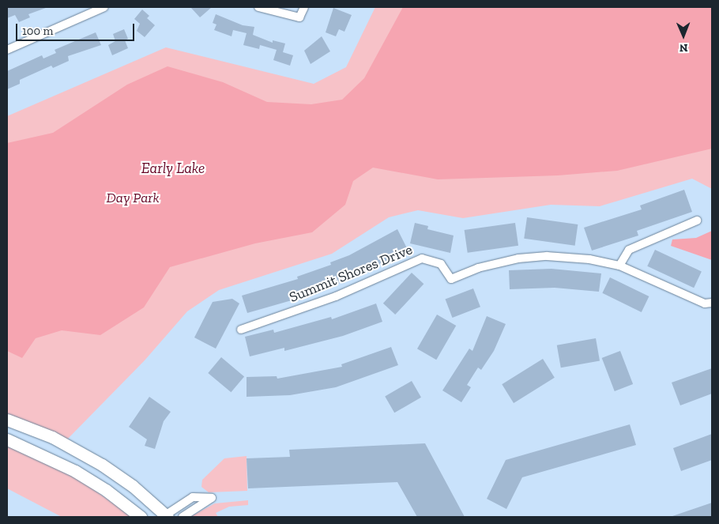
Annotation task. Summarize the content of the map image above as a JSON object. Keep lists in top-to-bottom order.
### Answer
{
  "streets": {
    "street": ["Summit Shores Drive"]
  },
  "water": ["Early Lake"],
  "parks": ["Day Park"],
  "scale_bar": "100 m",
  "north": "bottom"
}
